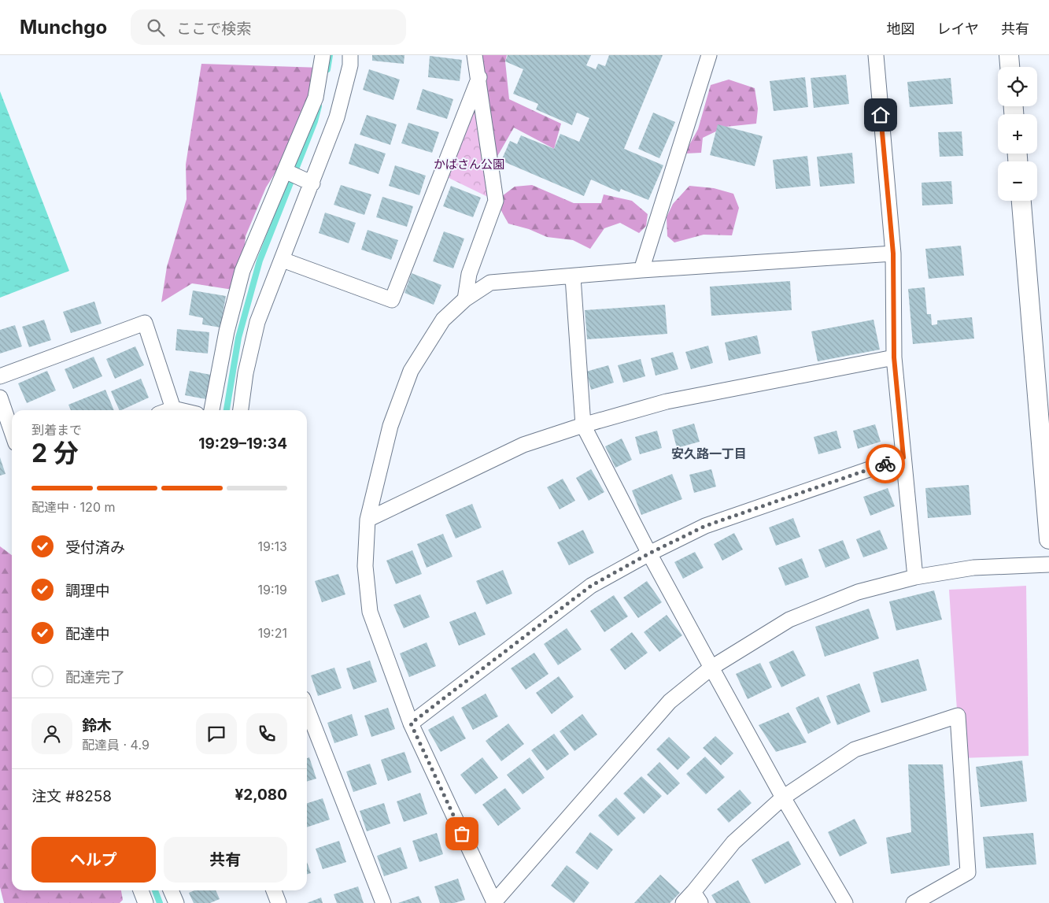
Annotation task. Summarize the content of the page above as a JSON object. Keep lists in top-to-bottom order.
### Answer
{
  "districts": ["安久路一丁目"],
  "parks": ["かばさん公園"],
  "page": {
    "header": "Munchgo",
    "search": "ここで検索",
    "nav": ["地図", "レイヤ", "共有"],
    "map_buttons": ["+", "−"],
    "heading": ["2 分", "到着まで", "19:29–19:34"],
    "panel": [
      "鈴木",
      "配達員 · 4.9",
      "注文 #8258",
      "¥2,080"
    ],
    "bar": "配達中 · 120 m",
    "list": [
      ["受付済み", "19:13"],
      ["調理中", "19:19"],
      ["配達中", "19:21"],
      "配達完了"
    ],
    "buttons": ["ヘルプ", "共有"]
  }
}
